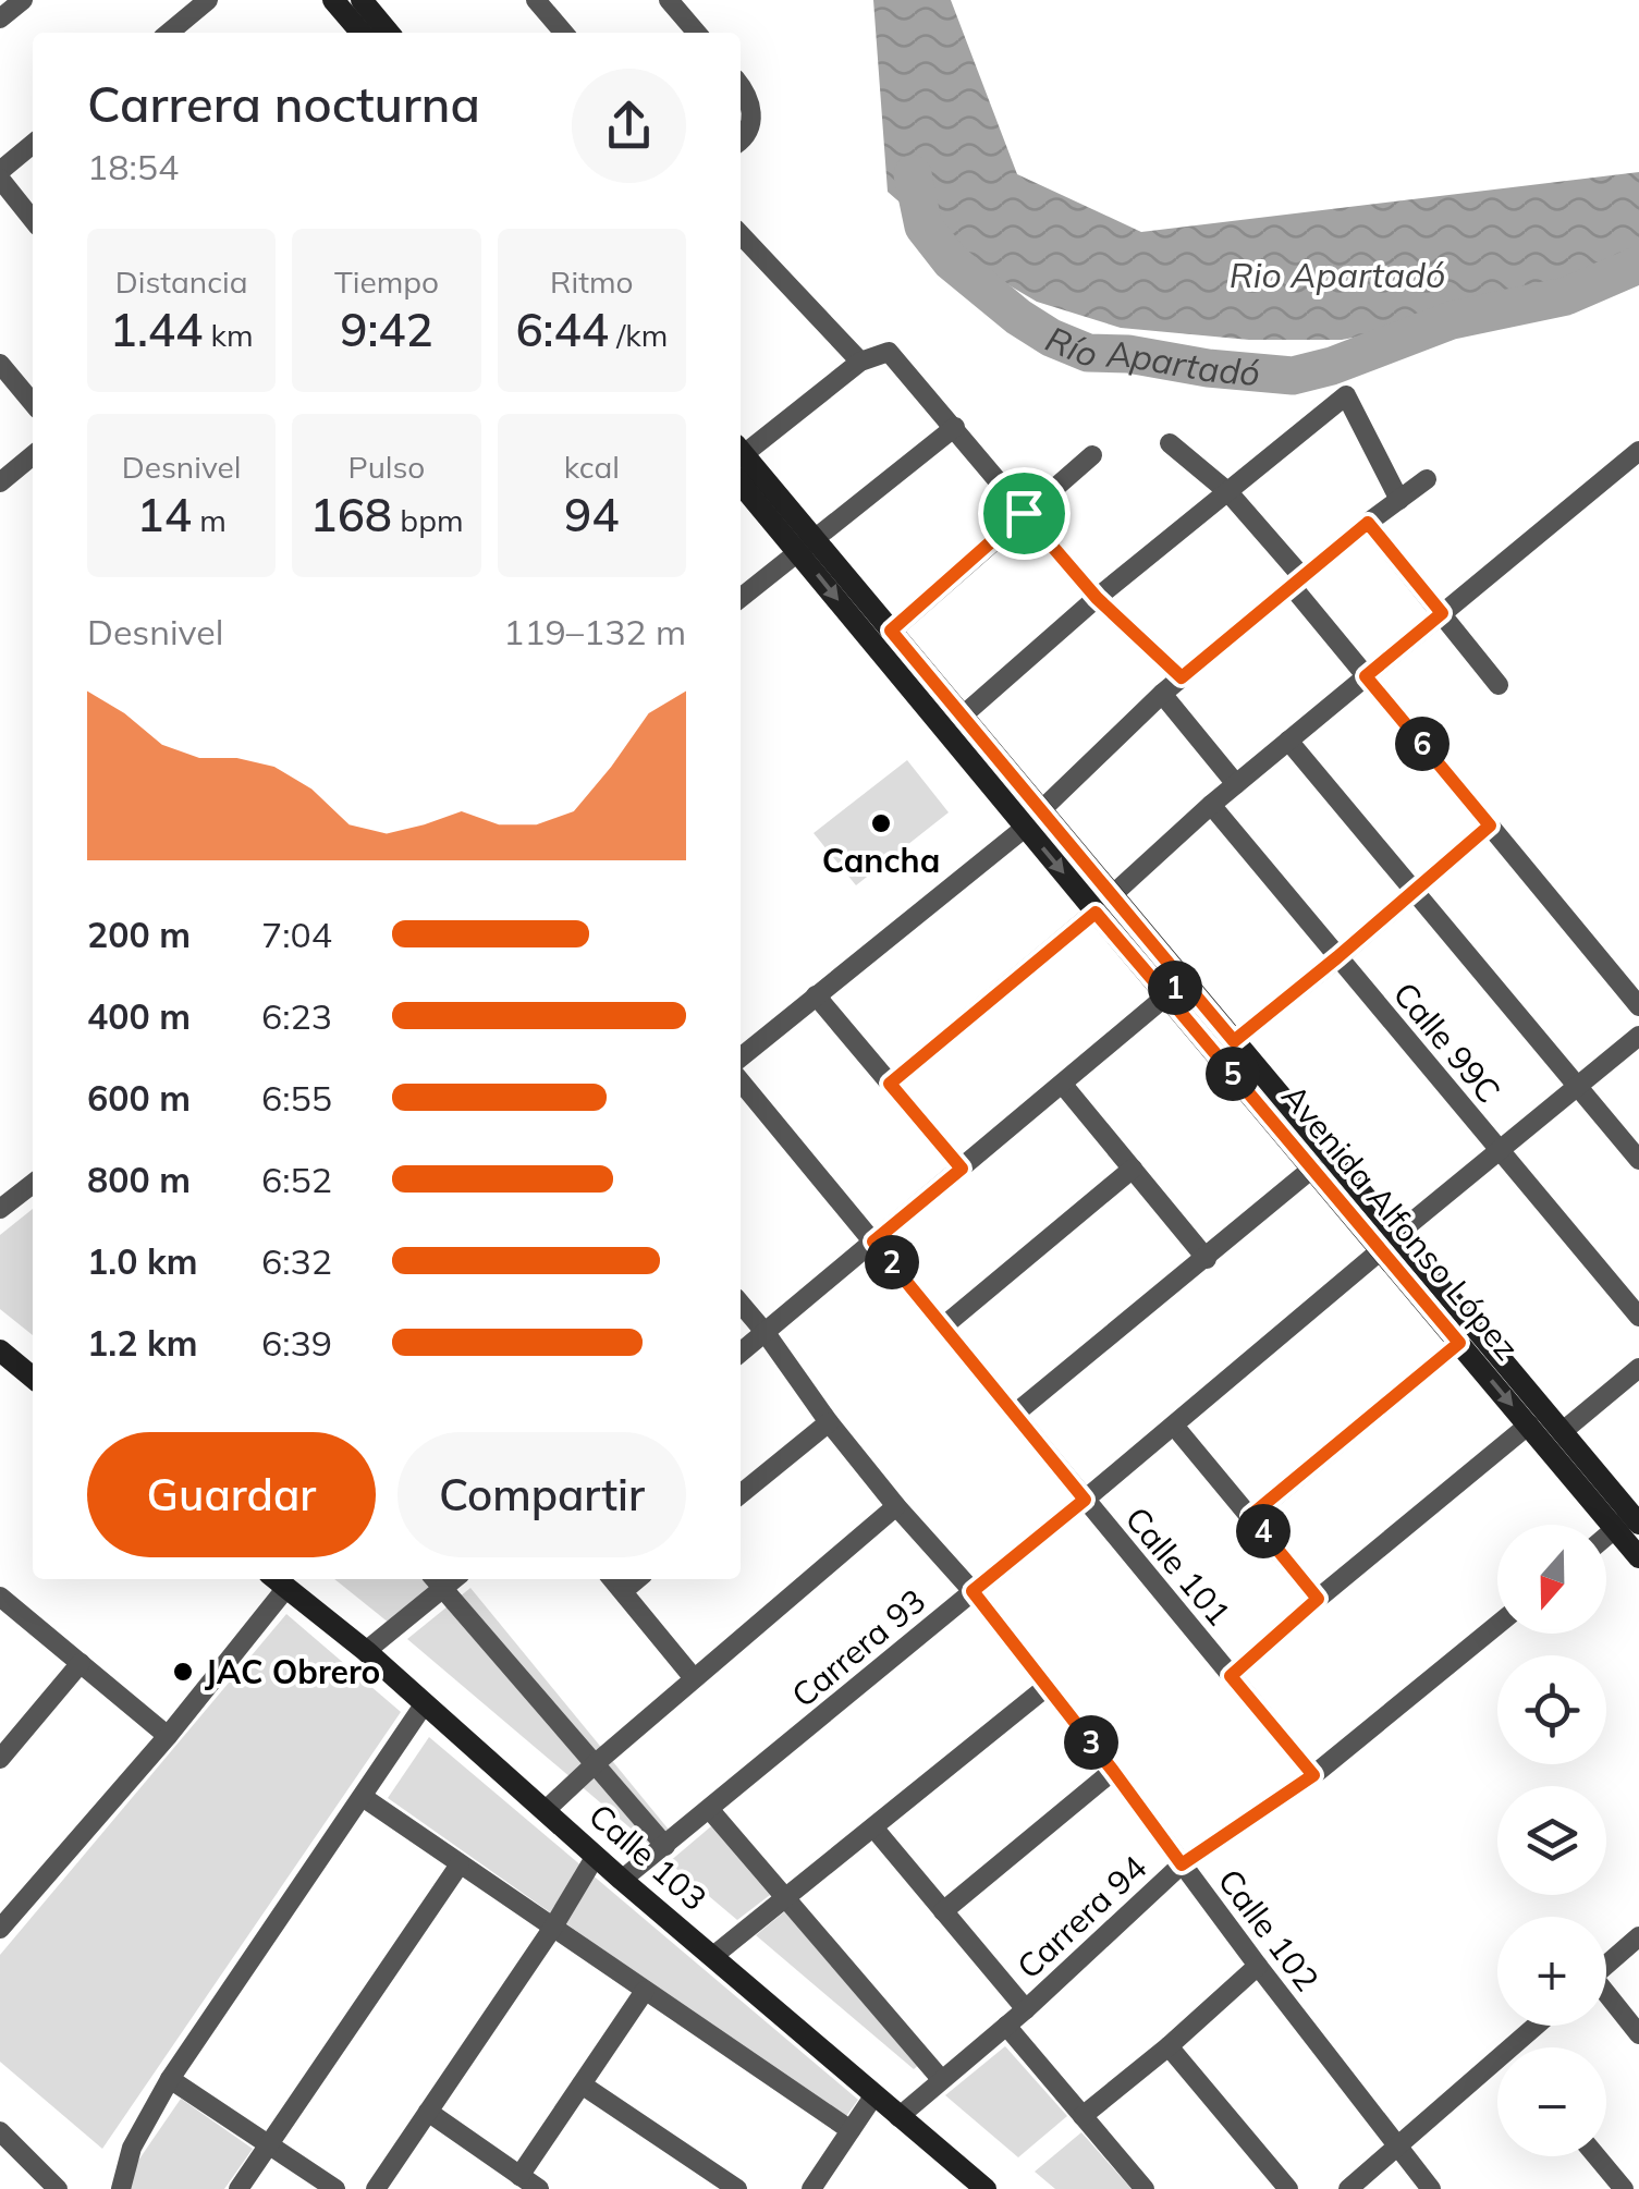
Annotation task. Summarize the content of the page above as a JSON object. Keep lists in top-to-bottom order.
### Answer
{
  "streets": {
    "street": [
      "Calle 99C",
      "Avenida Alfonso López",
      "Calle 101",
      "Carrera 93",
      "Calle 103",
      "Carrera 94",
      "Calle 102"
    ]
  },
  "crossings": [
    ["Calle 99C", "Carrera 93"],
    ["Avenida Alfonso López", "Carrera 93"],
    ["Calle 101", "Carrera 93"],
    ["Calle 101", "Carrera 94"],
    ["Carrera 93", "Calle 103"],
    ["Carrera 93", "Calle 102"],
    ["Calle 103", "Carrera 94"],
    ["Carrera 94", "Calle 102"]
  ],
  "water": ["Rio Apartadó", "Río Apartadó"],
  "places": ["Cancha", "JAC Obrero"],
  "north": "bottom",
  "page": {
    "heading": ["Carrera nocturna", "18:54"],
    "stats": [
      ["Distancia", "1.44 km"],
      ["Tiempo", "9:42"],
      ["Ritmo", "6:44 /km"],
      ["Desnivel", "14 m"],
      ["Pulso", "168 bpm"],
      ["kcal", "94"]
    ],
    "chart": ["Desnivel", "119–132 m"],
    "pins": [
      "6",
      "1",
      "5",
      "2",
      "4",
      "3"
    ],
    "list": [
      {
        "name": "200 m",
        "note": "7:04"
      },
      {
        "name": "400 m",
        "note": "6:23"
      },
      {
        "name": "600 m",
        "note": "6:55"
      },
      {
        "name": "800 m",
        "note": "6:52"
      },
      {
        "name": "1.0 km",
        "note": "6:32"
      },
      {
        "name": "1.2 km",
        "note": "6:39"
      }
    ],
    "buttons": ["Guardar", "Compartir"],
    "map_buttons": ["+", "−"]
  }
}
